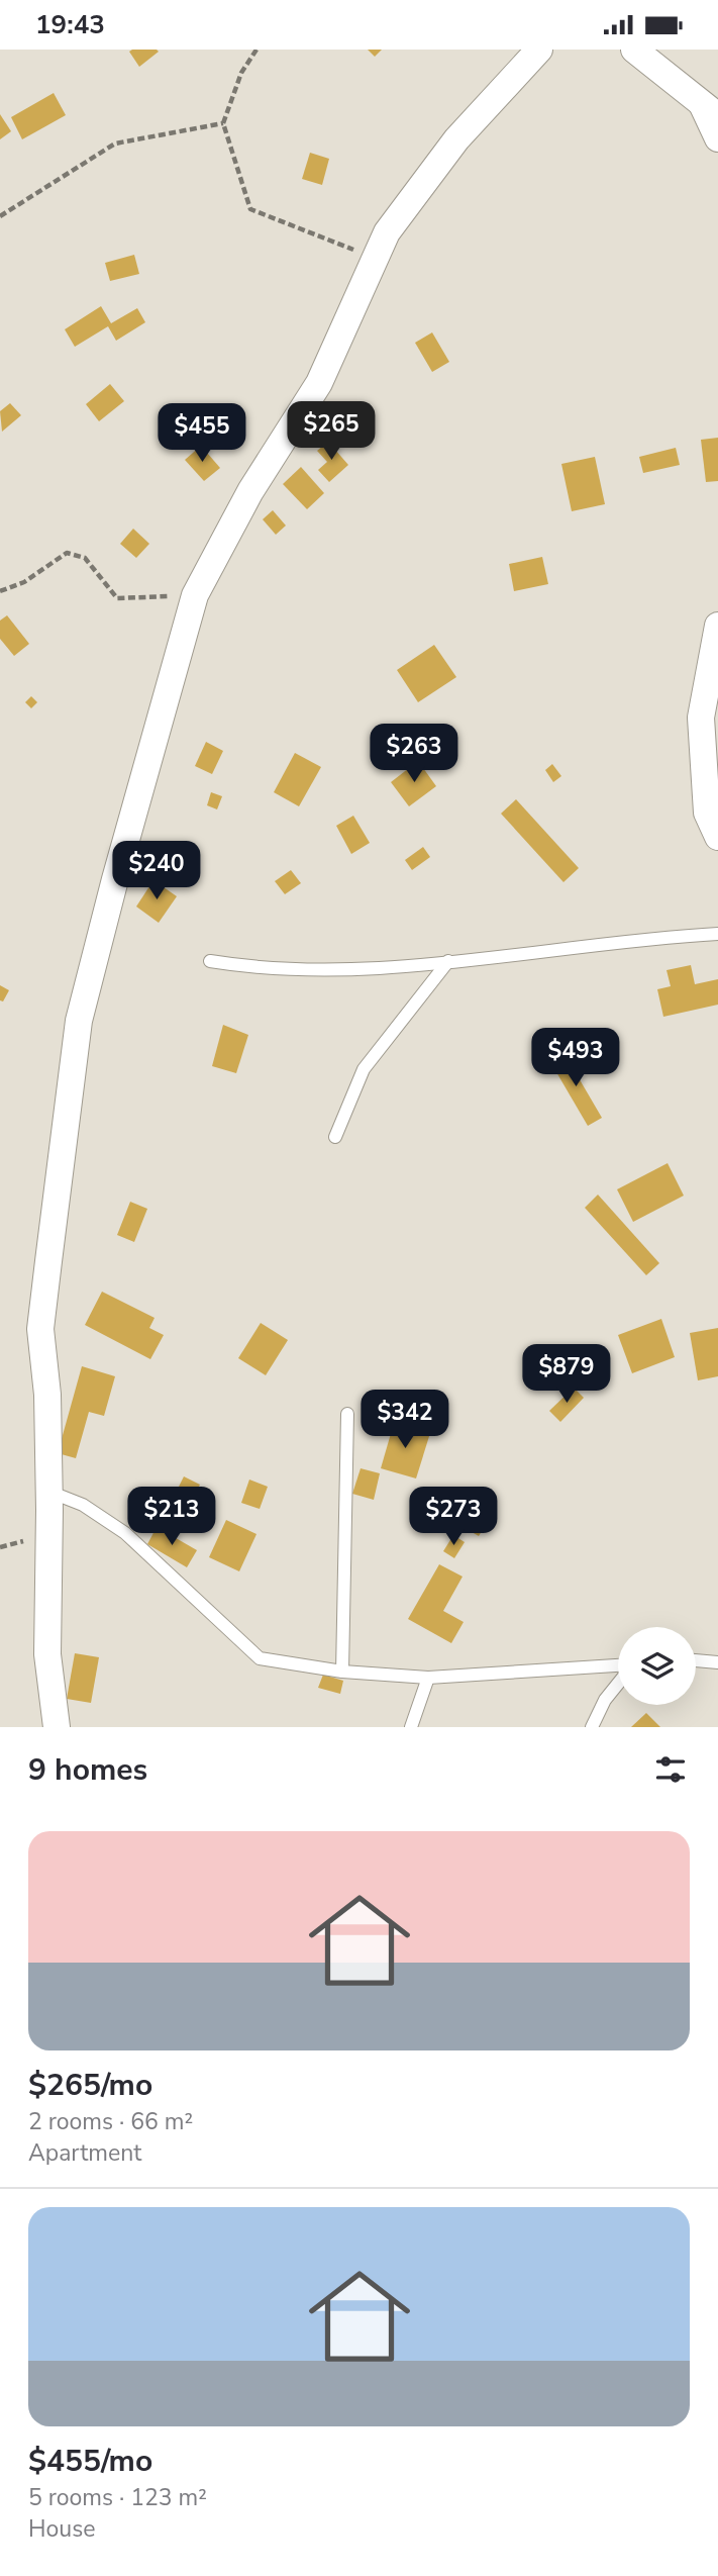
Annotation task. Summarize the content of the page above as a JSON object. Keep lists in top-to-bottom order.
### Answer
{
  "page": {
    "status": "19:43",
    "price": [
      "$265",
      "$455",
      "$263",
      "$240",
      "$493",
      "$879",
      "$342",
      "$213",
      "$273"
    ],
    "heading": "9 homes",
    "list": [
      {
        "name": "$265/mo",
        "note": "2 rooms · 66 m² · Apartment"
      },
      {
        "name": "$455/mo",
        "note": "5 rooms · 123 m² · House"
      }
    ]
  }
}
